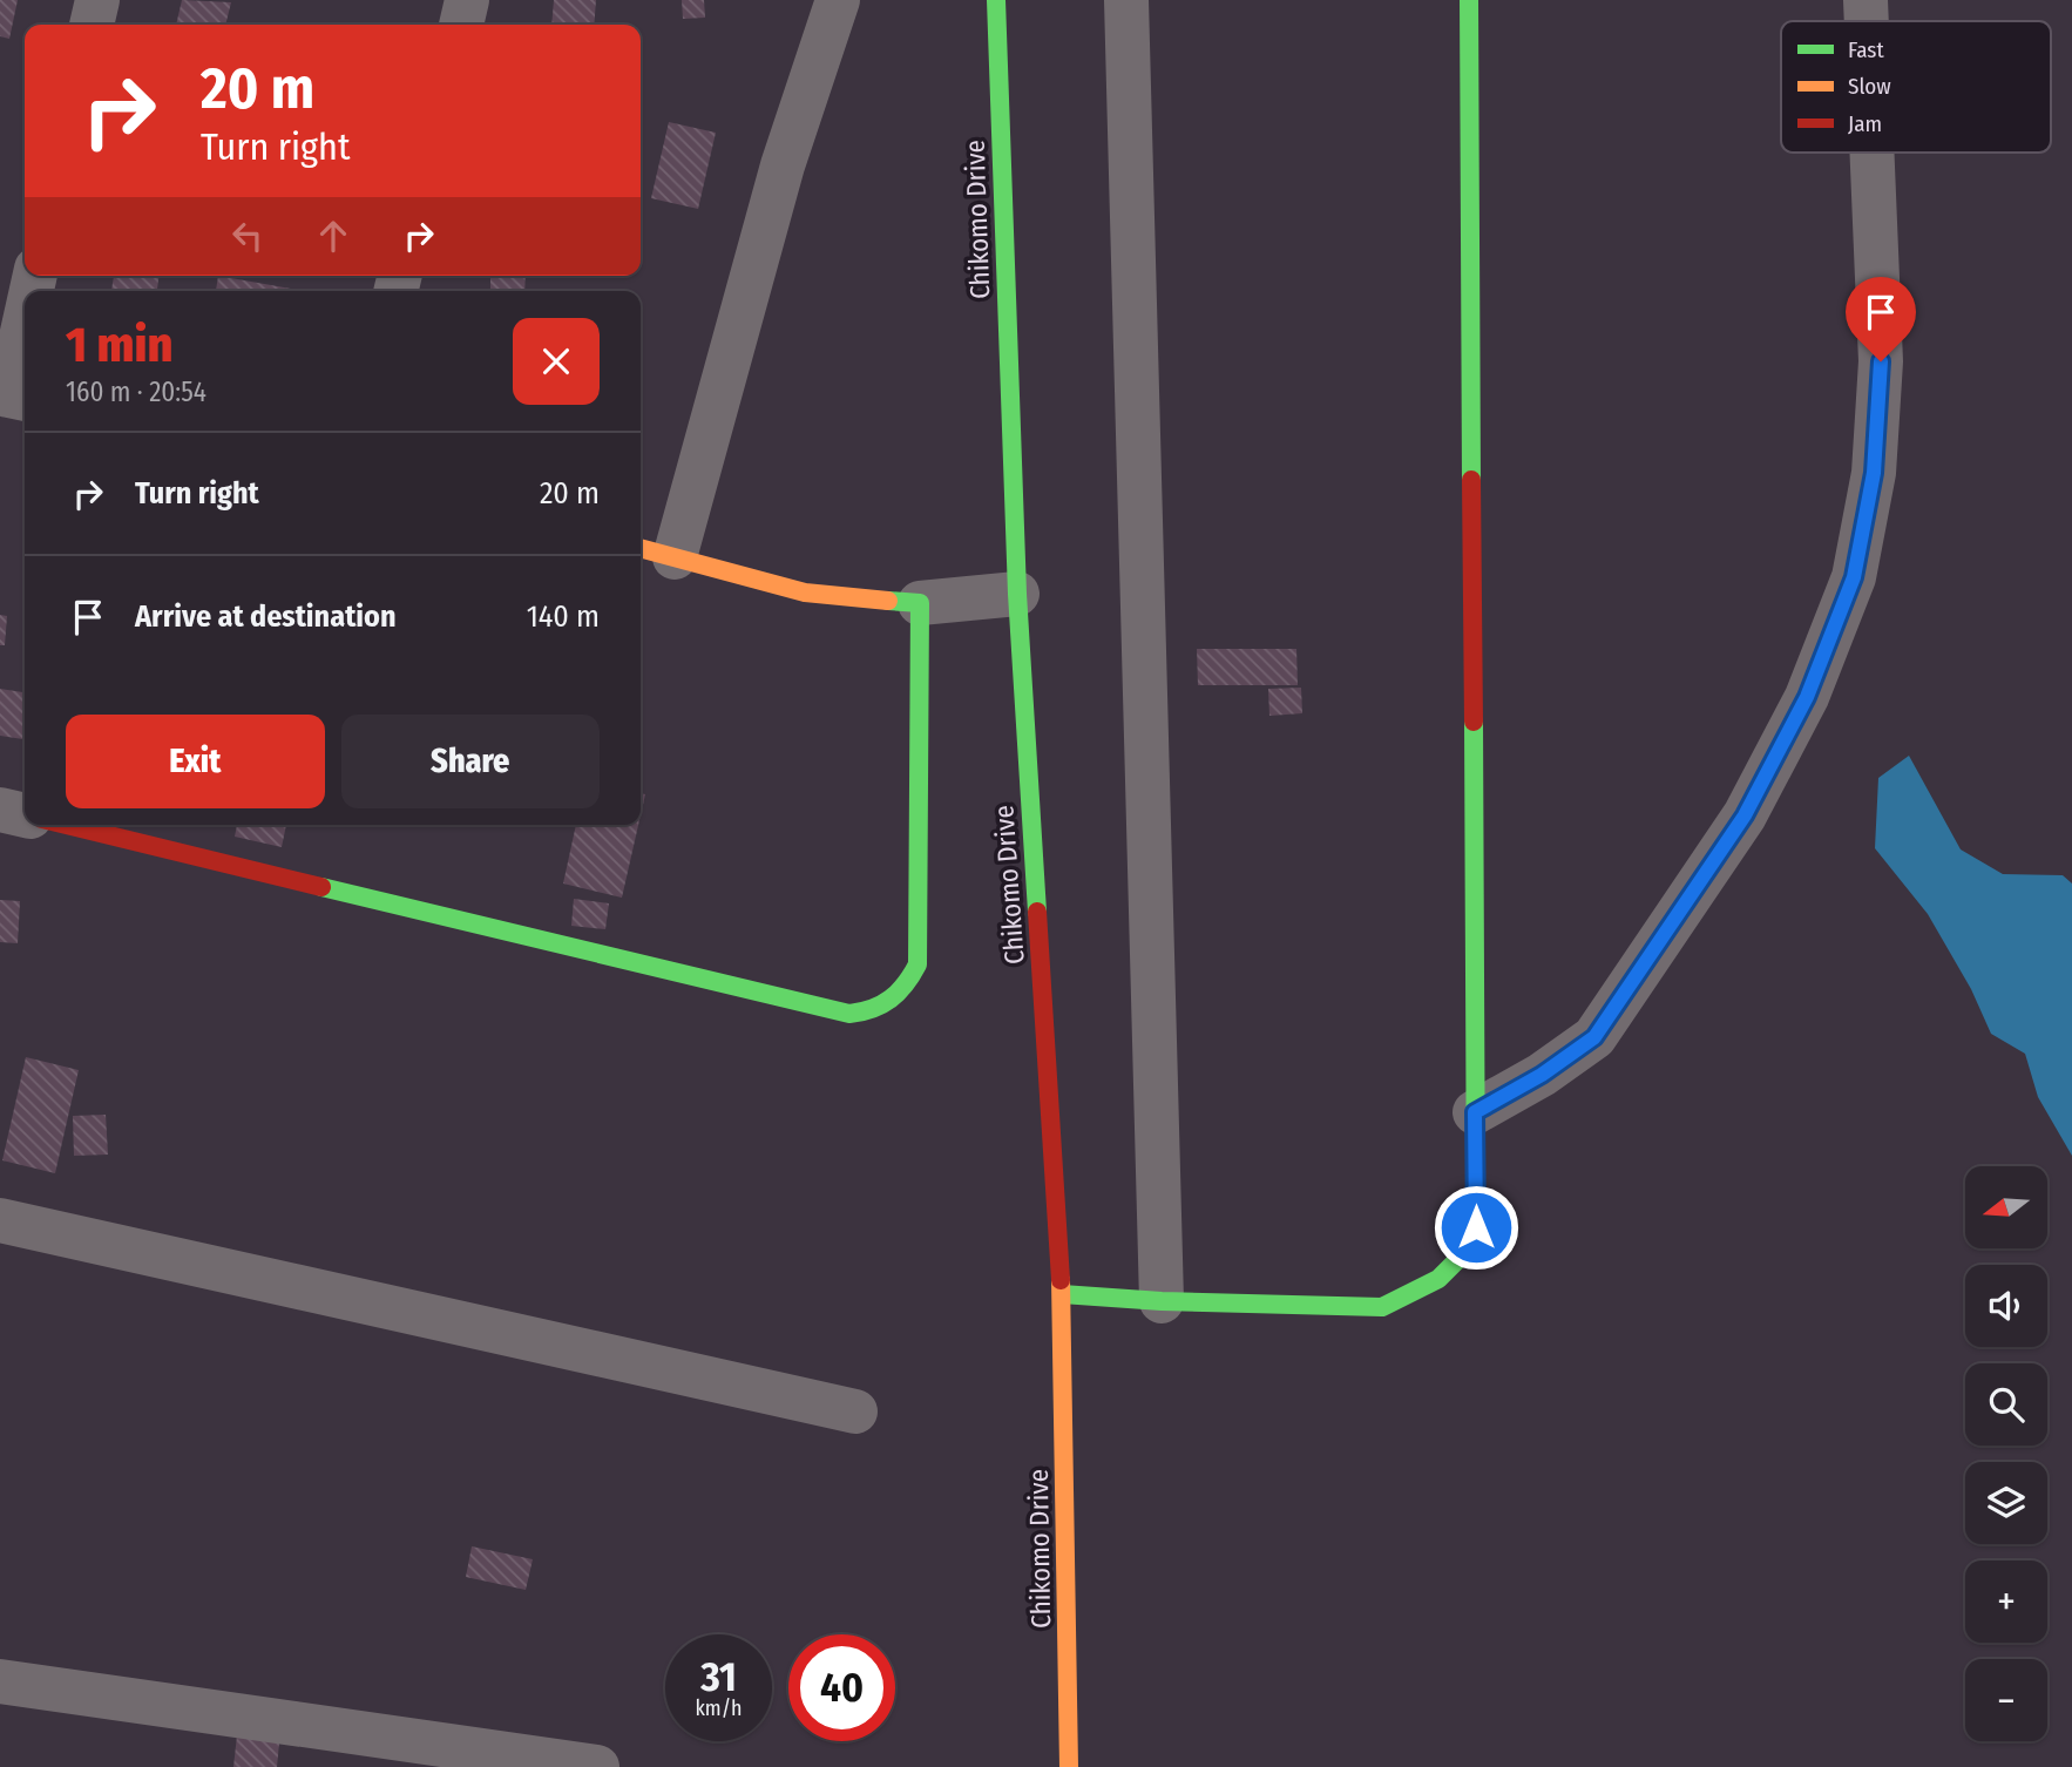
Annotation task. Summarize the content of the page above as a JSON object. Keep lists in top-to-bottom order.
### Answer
{
  "streets": {
    "street": ["Chikomo Drive"]
  },
  "legend": ["Fast", "Slow", "Jam"],
  "north": "left",
  "page": {
    "turn": ["20 m", "Turn right"],
    "heading": ["1 min", "160 m · 20:54"],
    "list": [
      {
        "name": "Turn right",
        "value": "20 m"
      },
      {
        "name": "Arrive at destination",
        "value": "140 m"
      }
    ],
    "buttons": ["Exit", "Share"],
    "map_buttons": ["+", "−"],
    "speed": "31 km/h",
    "limit": "40"
  }
}
